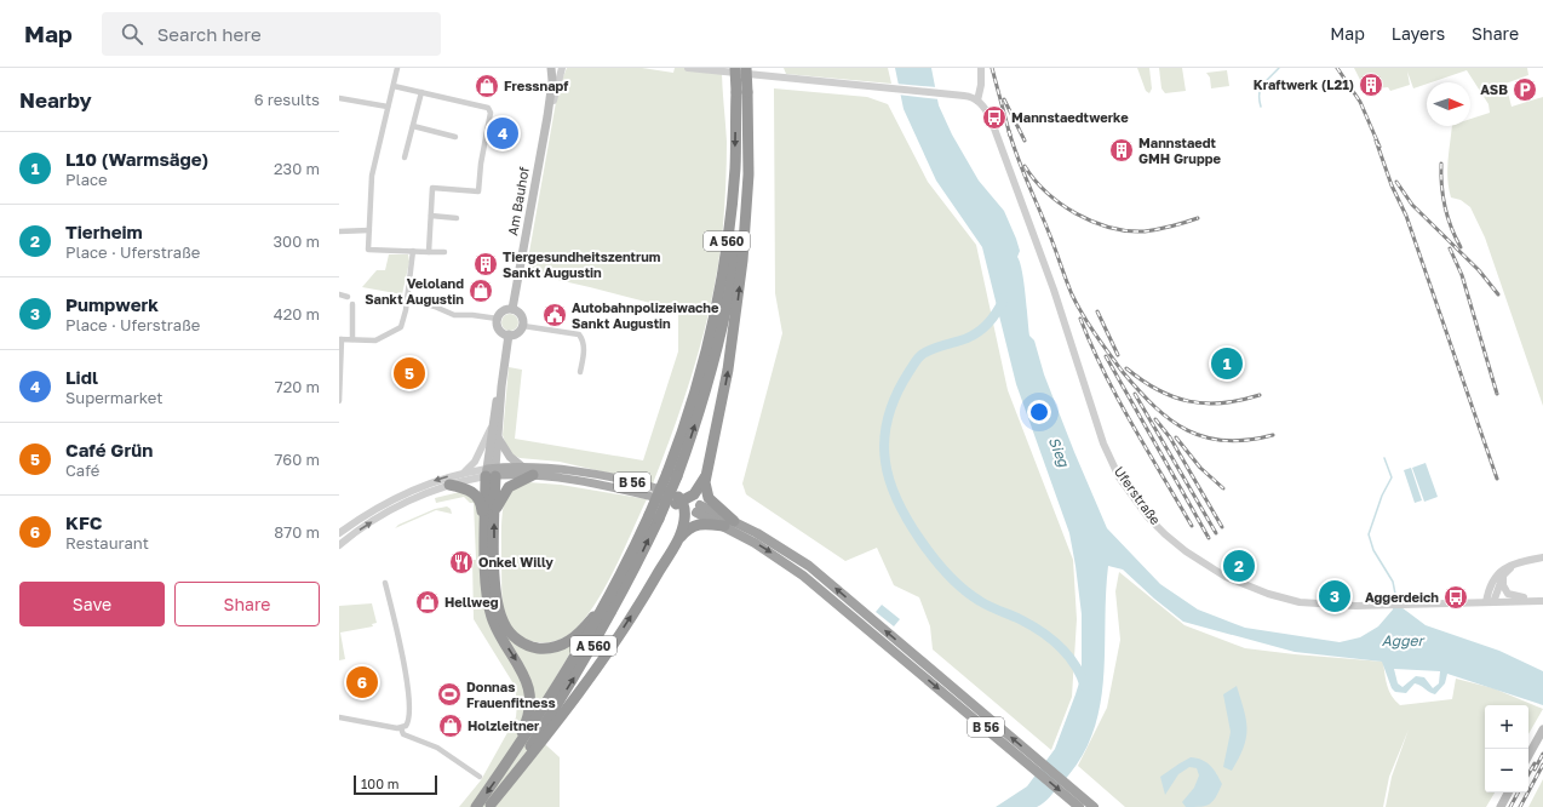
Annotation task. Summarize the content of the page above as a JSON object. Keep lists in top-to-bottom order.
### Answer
{
  "streets": {
    "highway": ["A 560", "B 56"],
    "main road": ["Am Bauhof"],
    "street": ["Uferstraße"]
  },
  "water": ["Sieg", "Agger"],
  "places": {
    "building": ["Kraftwerk (L21)", "Mannstaedt GMH Gruppe", "Tiergesundheitszentrum Sankt Augustin"],
    "shop": [
      "Fressnapf",
      "Veloland Sankt Augustin",
      "Hellweg",
      "Holzleitner"
    ],
    "parking": ["ASB"],
    "bus stop": ["Mannstaedtwerke", "Aggerdeich"],
    "public building": ["Autobahnpolizeiwache Sankt Augustin"],
    "restaurant": ["Onkel Willy"],
    "sports": ["Donnas Frauenfitness"]
  },
  "scale_bar": "100 m",
  "north": "right",
  "page": {
    "header": "Map",
    "search": "Search here",
    "nav": ["Map", "Layers", "Share"],
    "heading": ["Nearby", "6 results"],
    "pins": [
      "4",
      "1",
      "5",
      "2",
      "3",
      "6"
    ],
    "list": [
      {
        "mark": "1",
        "name": "L10 (Warmsäge)",
        "note": "Place",
        "value": "230 m"
      },
      {
        "mark": "2",
        "name": "Tierheim",
        "note": "Place · Uferstraße",
        "value": "300 m"
      },
      {
        "mark": "3",
        "name": "Pumpwerk",
        "note": "Place · Uferstraße",
        "value": "420 m"
      },
      {
        "mark": "4",
        "name": "Lidl",
        "note": "Supermarket",
        "value": "720 m"
      },
      {
        "mark": "5",
        "name": "Café Grün",
        "note": "Café",
        "value": "760 m"
      },
      {
        "mark": "6",
        "name": "KFC",
        "note": "Restaurant",
        "value": "870 m"
      }
    ],
    "buttons": ["Save", "Share"],
    "map_buttons": ["+", "−"],
    "scale": "100 m"
  }
}
